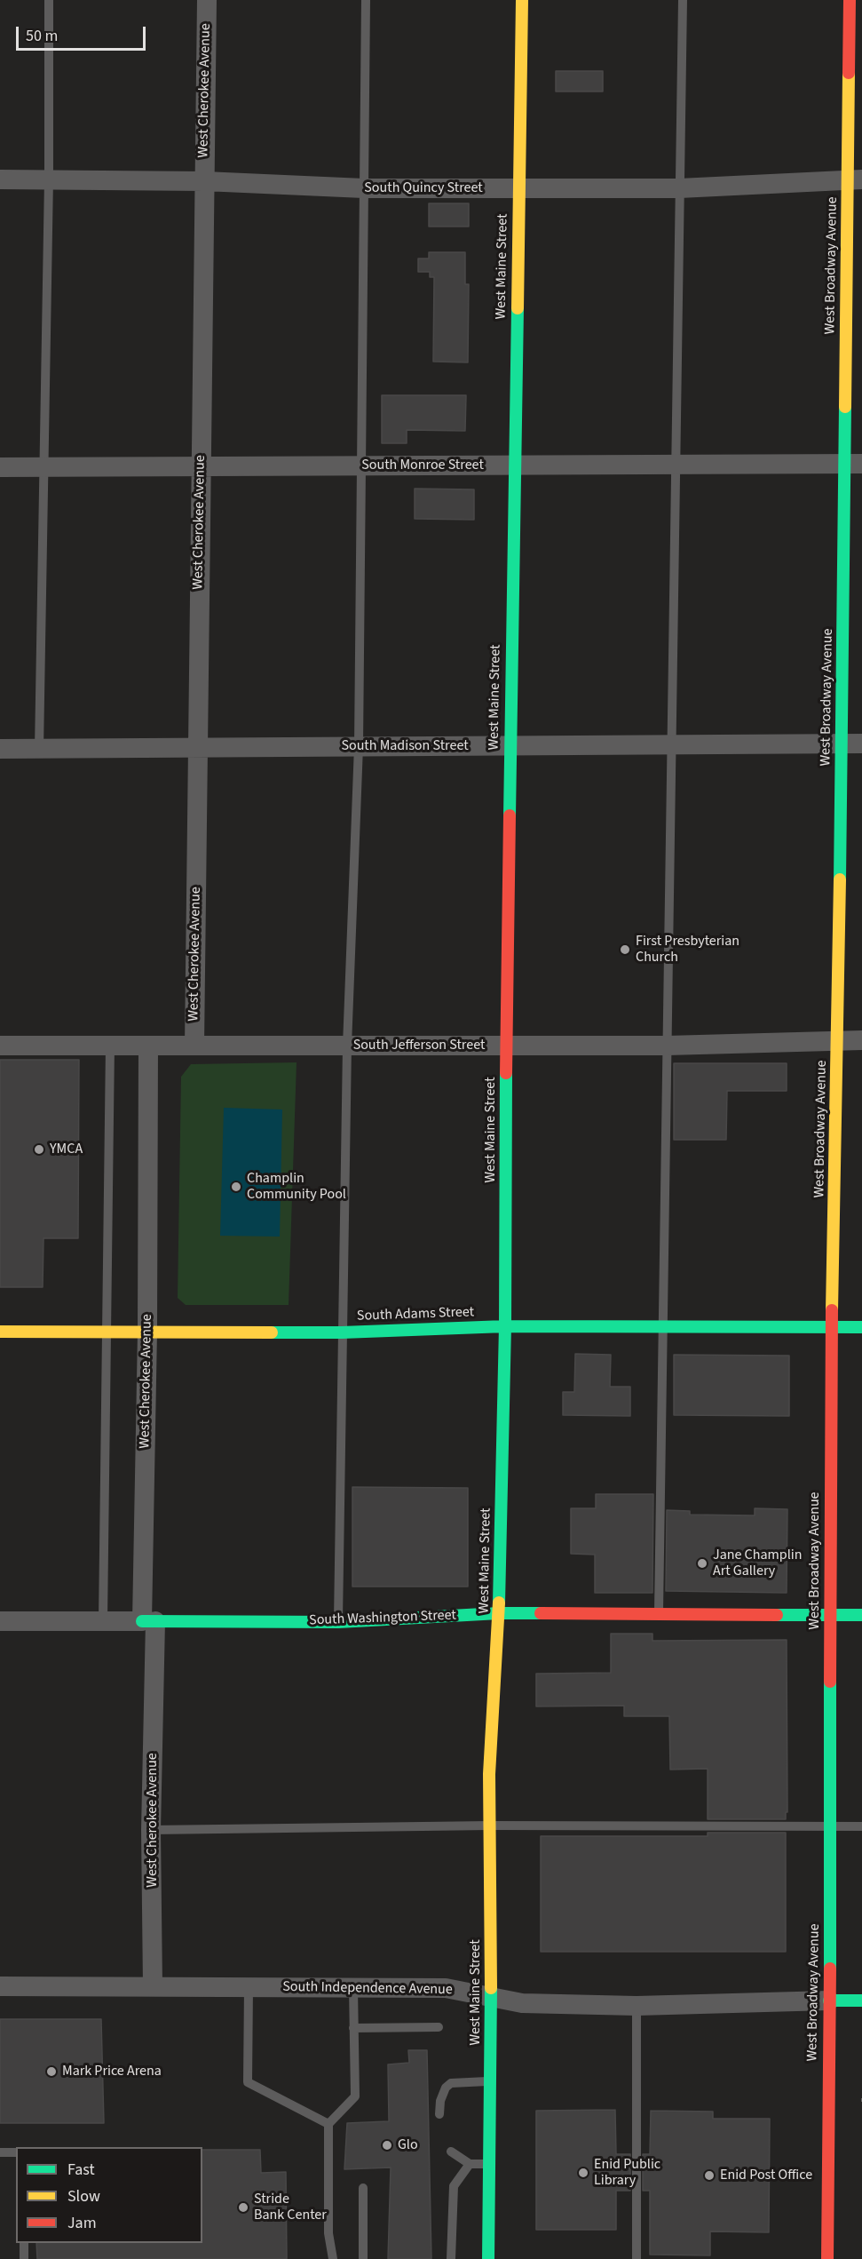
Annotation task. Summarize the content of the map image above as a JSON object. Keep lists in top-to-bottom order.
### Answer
{
  "streets": {
    "main road": [
      "West Broadway Avenue",
      "West Maine Street",
      "South Adams Street",
      "South Washington Street"
    ],
    "street": [
      "West Cherokee Avenue",
      "South Quincy Street",
      "South Monroe Street",
      "South Madison Street",
      "South Jefferson Street",
      "South Independence Avenue"
    ]
  },
  "crossings": [
    ["West Cherokee Avenue", "South Quincy Street"],
    ["West Cherokee Avenue", "South Monroe Street"],
    ["West Cherokee Avenue", "South Madison Street"],
    ["West Cherokee Avenue", "South Jefferson Street"],
    ["West Cherokee Avenue", "South Adams Street"],
    ["West Cherokee Avenue", "South Washington Street"],
    ["West Cherokee Avenue", "South Independence Avenue"],
    ["South Quincy Street", "West Broadway Avenue"],
    ["South Quincy Street", "West Maine Street"],
    ["West Broadway Avenue", "South Monroe Street"],
    ["West Broadway Avenue", "South Madison Street"],
    ["West Broadway Avenue", "South Jefferson Street"],
    ["West Broadway Avenue", "South Adams Street"],
    ["West Broadway Avenue", "South Washington Street"],
    ["West Broadway Avenue", "South Independence Avenue"],
    ["West Maine Street", "South Monroe Street"],
    ["West Maine Street", "South Madison Street"],
    ["West Maine Street", "South Jefferson Street"],
    ["West Maine Street", "South Adams Street"],
    ["West Maine Street", "South Washington Street"],
    ["West Maine Street", "South Independence Avenue"]
  ],
  "places": [
    "First Presbyterian Church",
    "YMCA",
    "Champlin Community Pool",
    "Jane Champlin Art Gallery",
    "Mark Price Arena",
    "Glo",
    "Enid Public Library",
    "Enid Post Office",
    "Stride Bank Center"
  ],
  "legend": ["Fast", "Slow", "Jam"],
  "scale_bar": "50 m"
}
